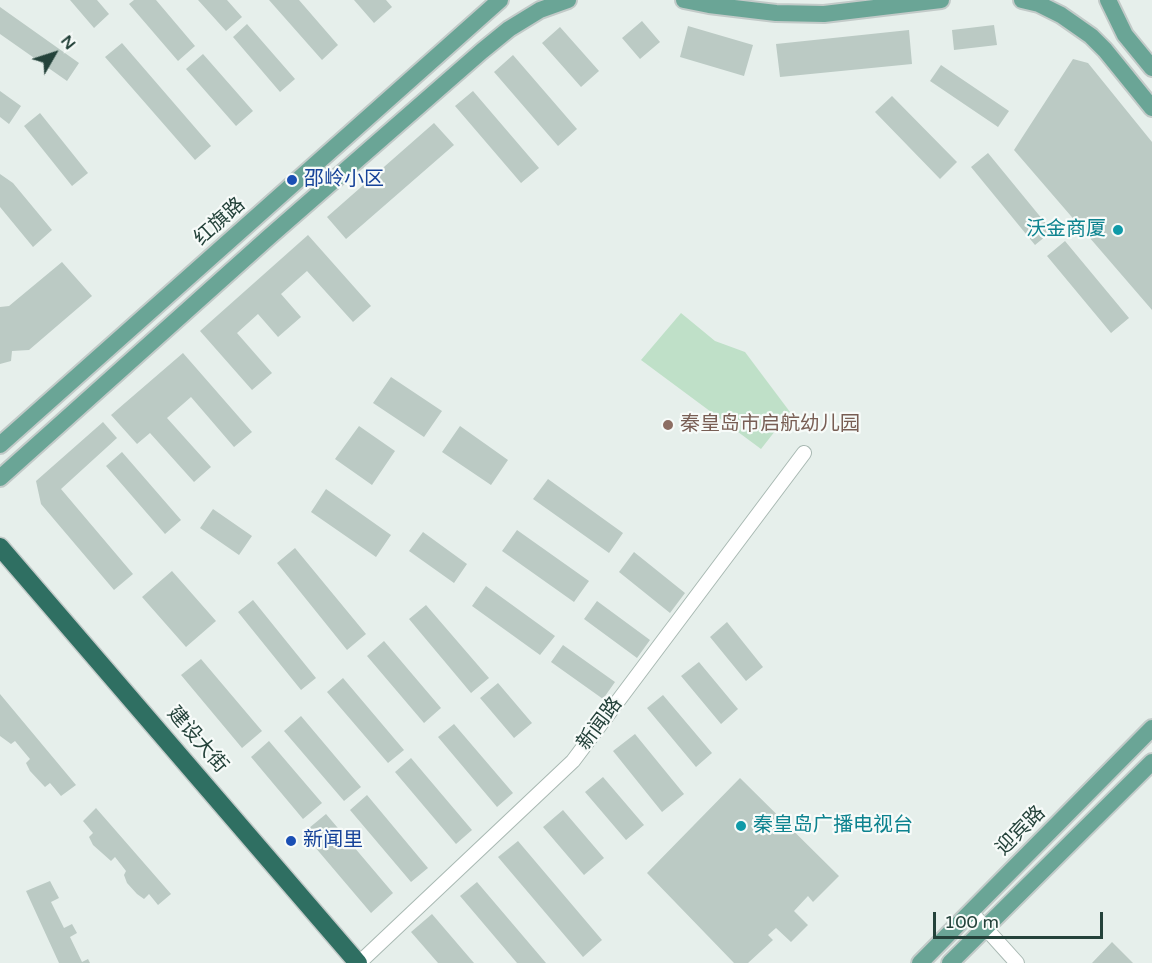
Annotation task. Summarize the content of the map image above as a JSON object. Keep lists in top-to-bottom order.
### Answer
{
  "streets": {
    "highway": ["建设大街"],
    "main road": ["红旗路", "迎宾路"],
    "street": ["新闻路"]
  },
  "crossings": [
    ["新闻路", "建设大街"]
  ],
  "places": [
    "邵岭小区",
    "沃金商厦",
    "秦皇岛市启航幼儿园",
    "秦皇岛广播电视台",
    "新闻里"
  ],
  "scale_bar": "100 m",
  "north": "top right"
}
